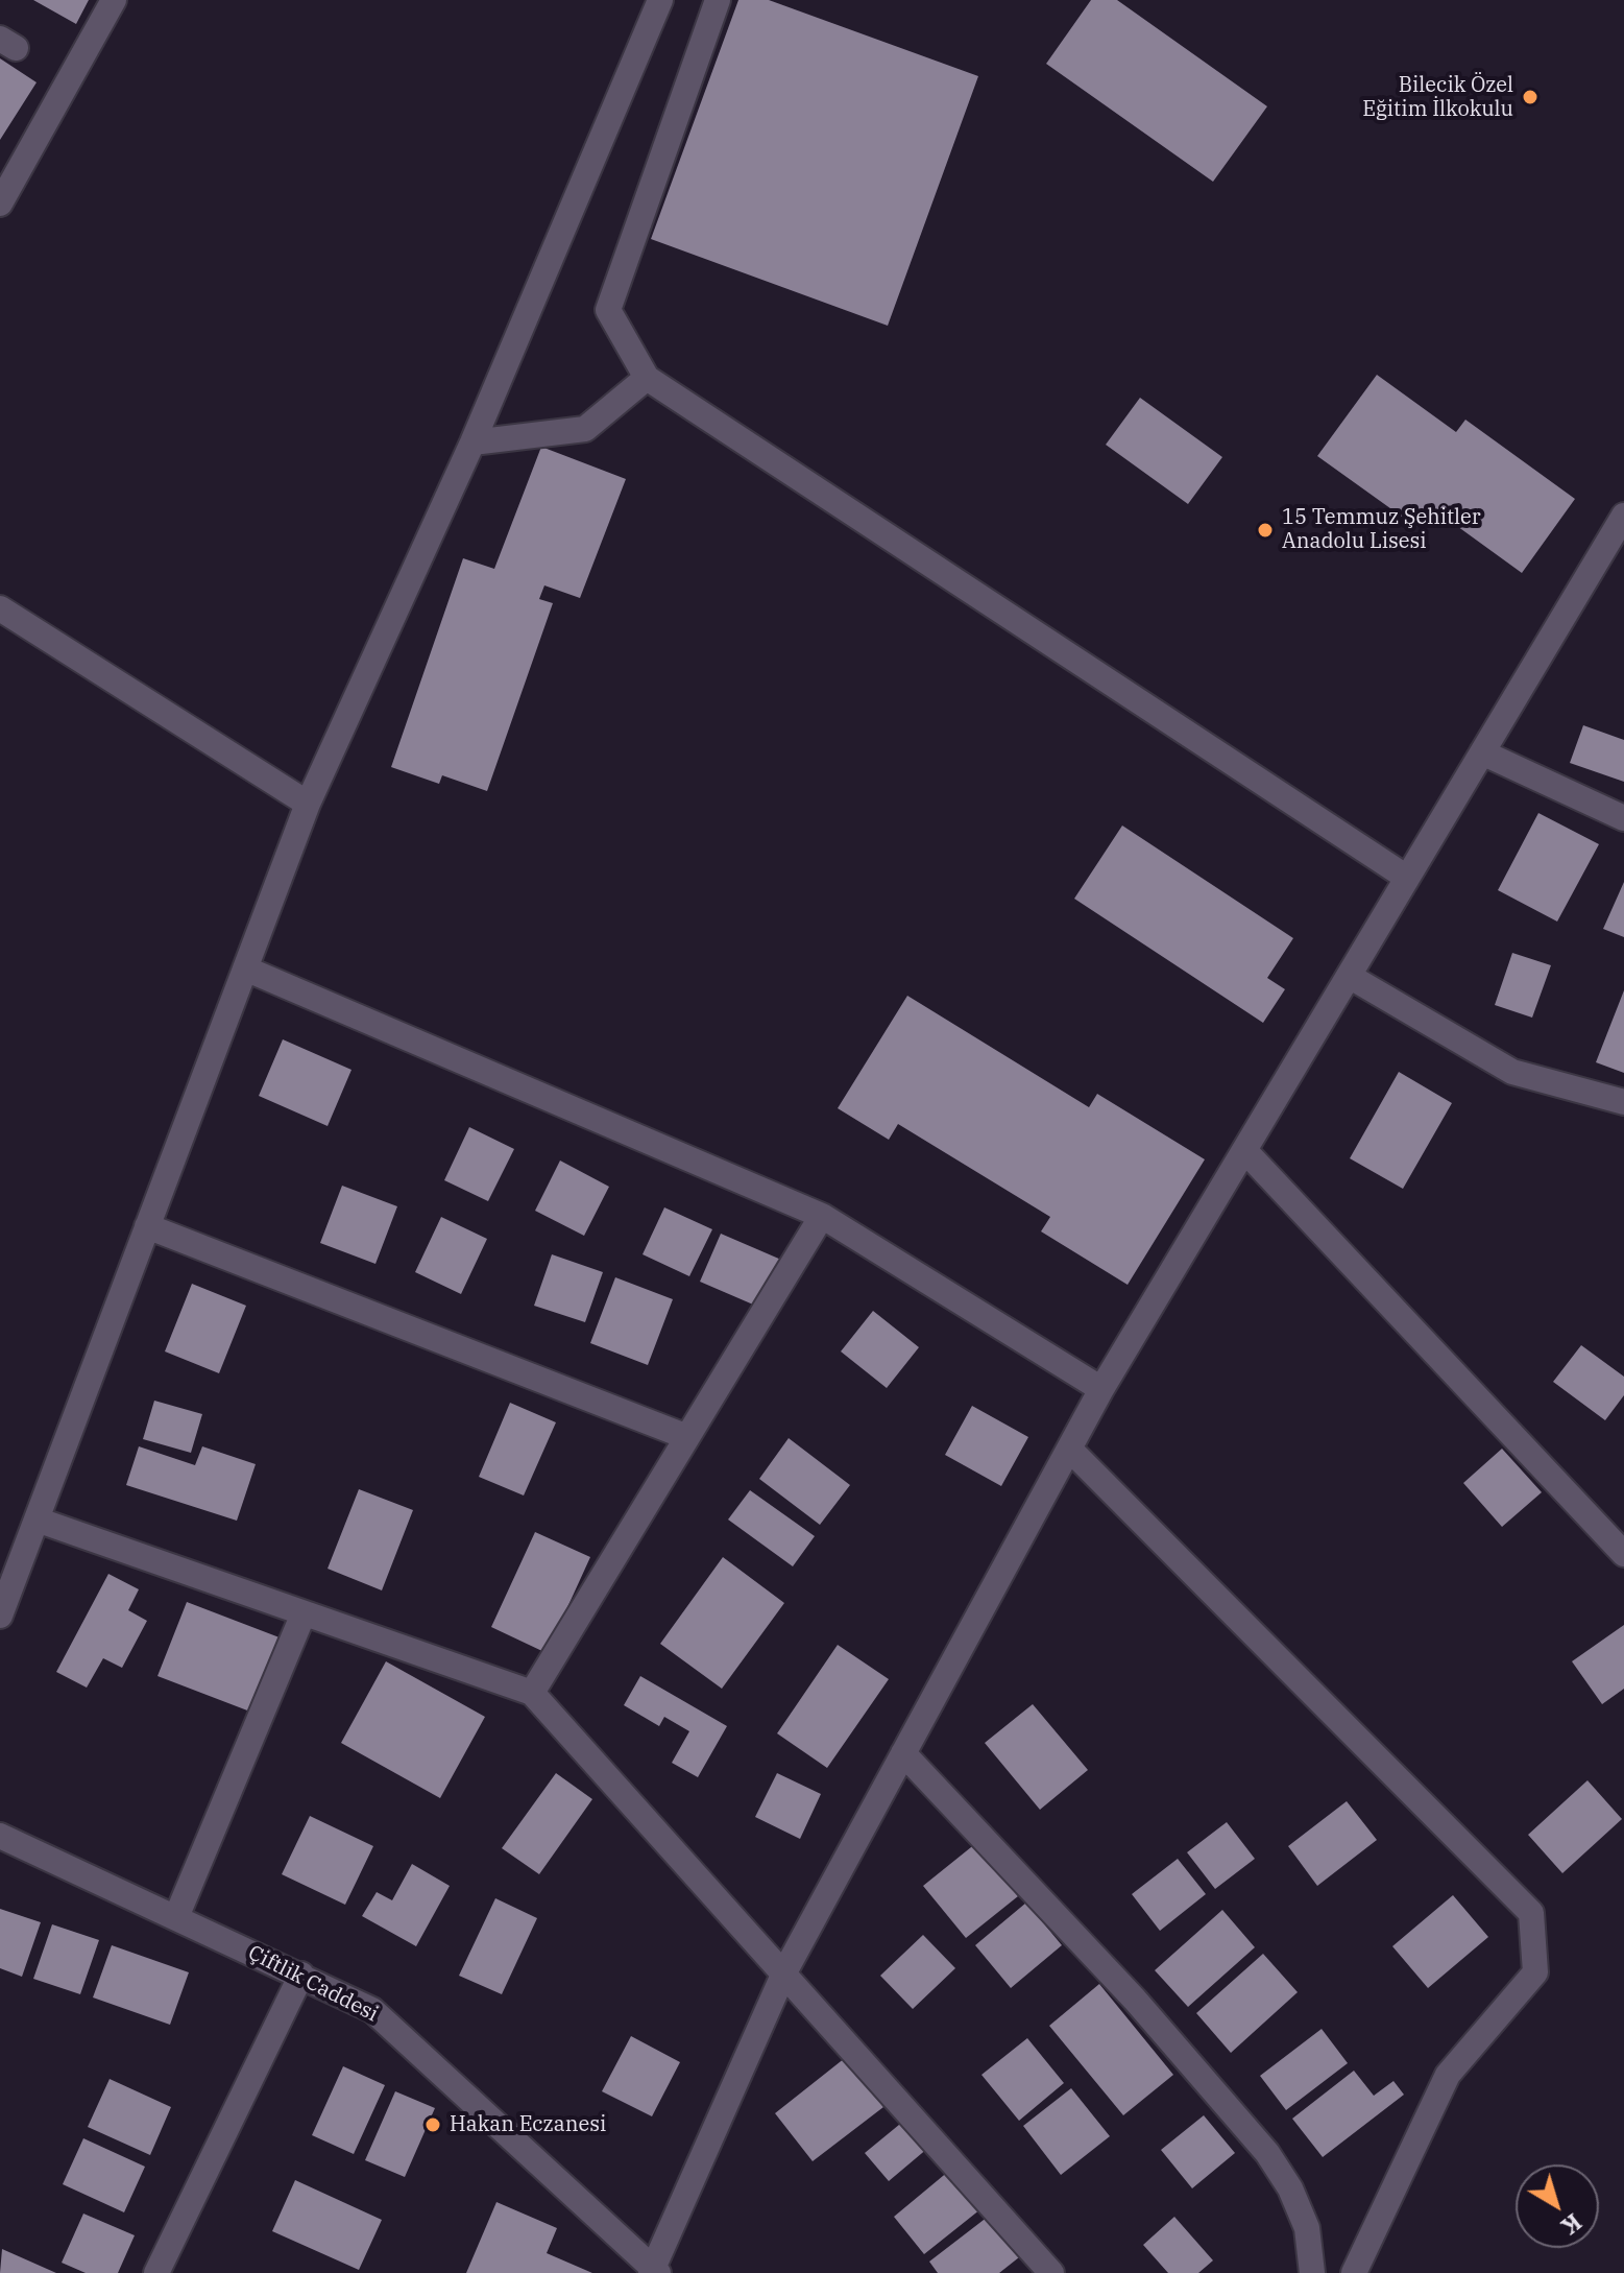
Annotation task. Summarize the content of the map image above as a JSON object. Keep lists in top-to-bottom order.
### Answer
{
  "streets": {
    "street": ["Çiftlik Caddesi"]
  },
  "places": ["Bilecik Özel Eğitim İlkokulu", "15 Temmuz Şehitler Anadolu Lisesi", "Hakan Eczanesi"],
  "north": "bottom right"
}
